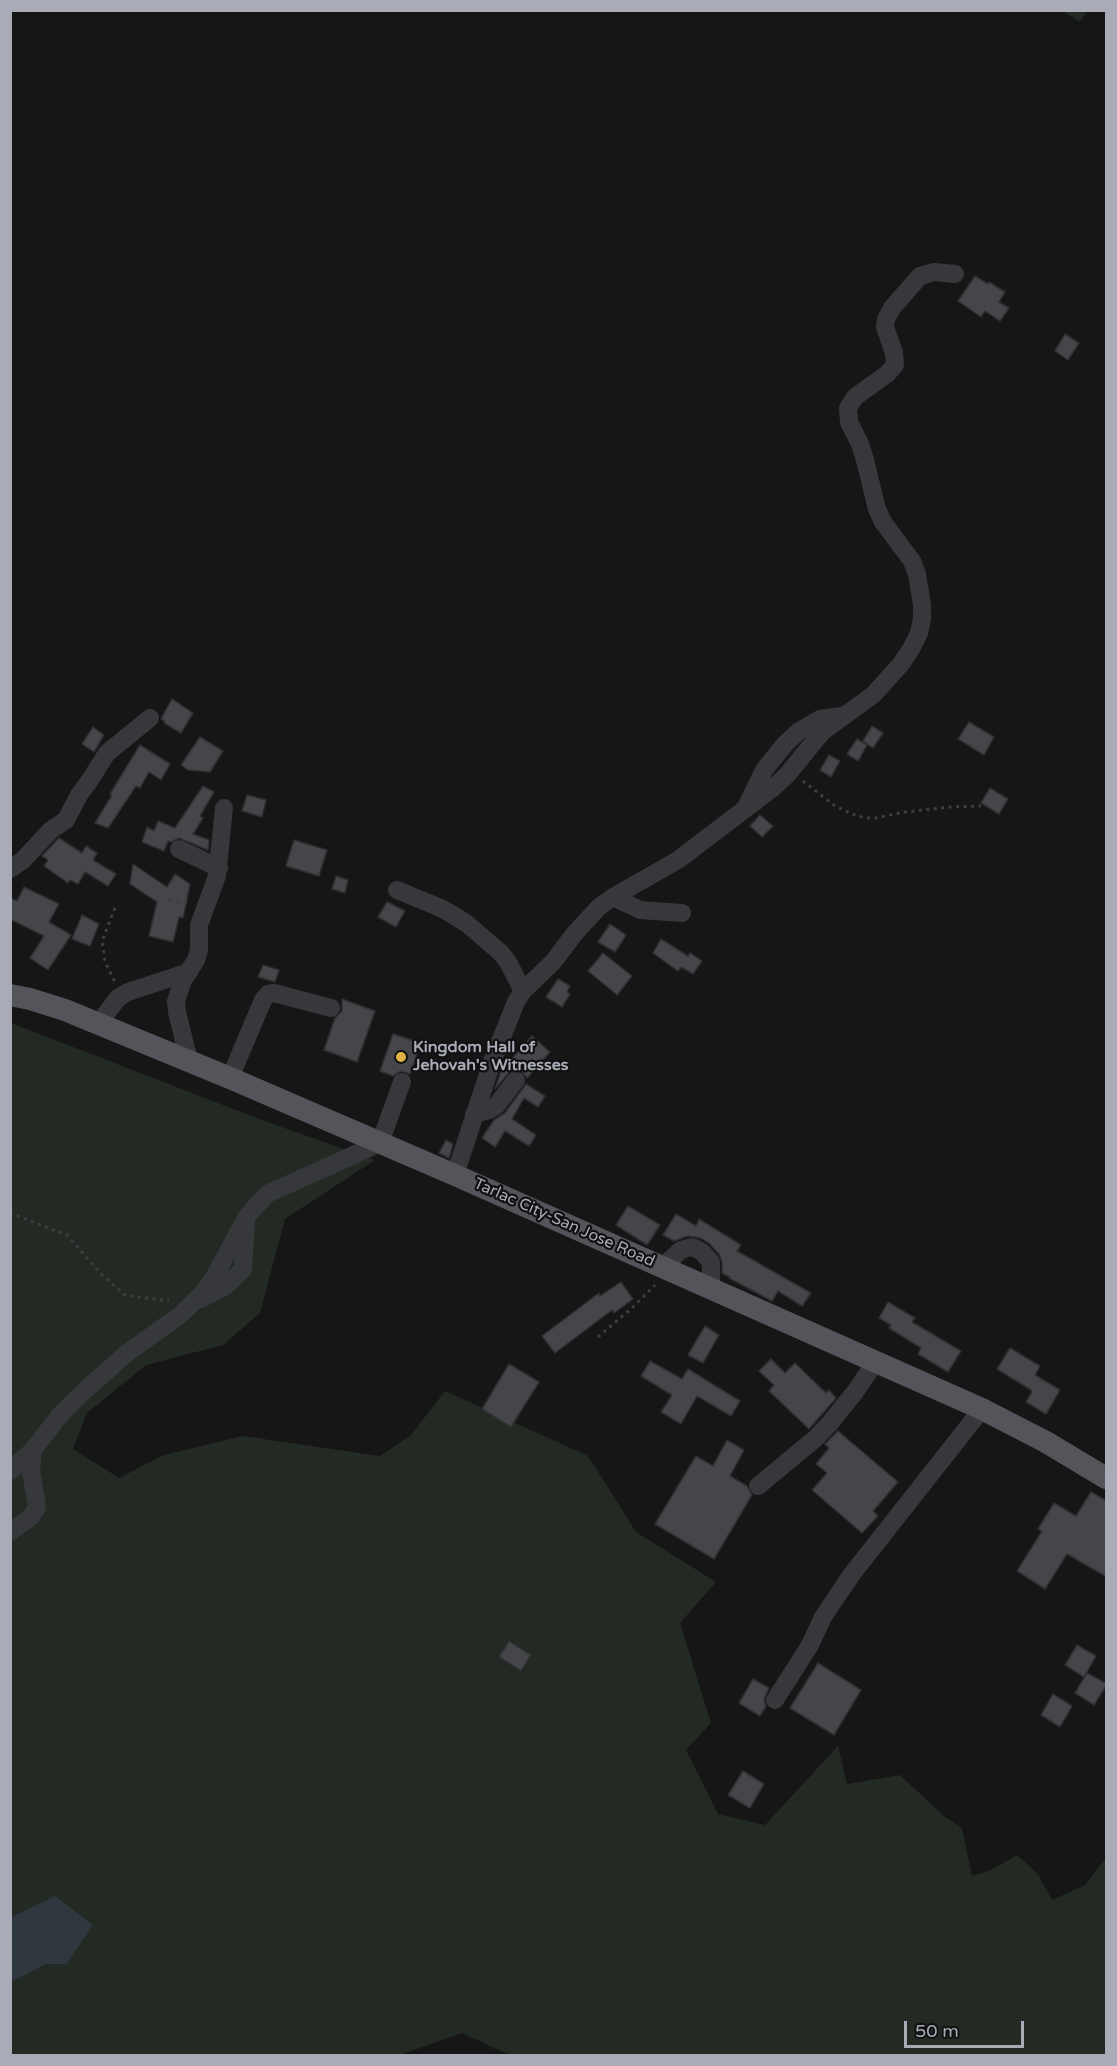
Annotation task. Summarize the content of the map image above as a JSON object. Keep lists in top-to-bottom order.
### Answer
{
  "streets": {
    "main road": ["Tarlac City-San Jose Road"]
  },
  "places": ["Kingdom Hall of Jehovah's Witnesses"],
  "scale_bar": "50 m"
}
